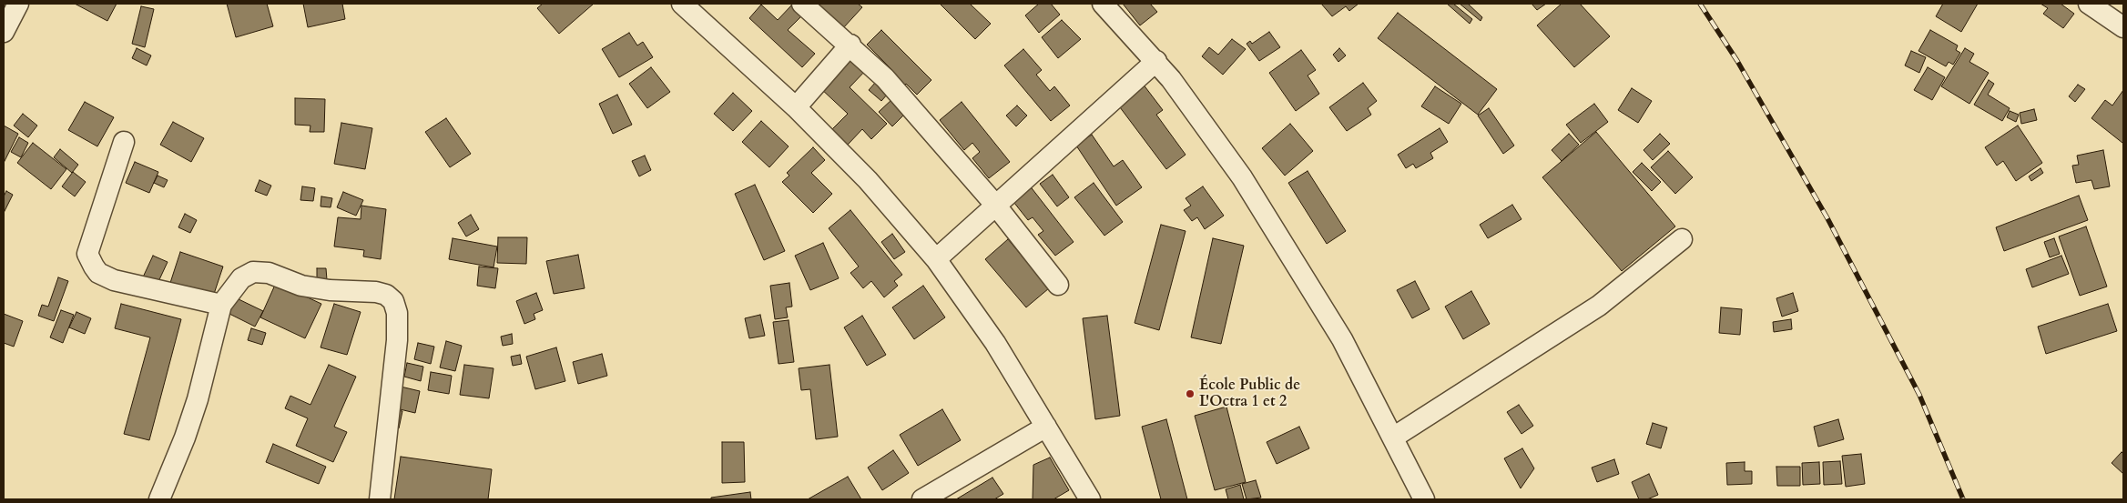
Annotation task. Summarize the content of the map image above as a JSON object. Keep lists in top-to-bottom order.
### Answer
{
  "places": ["École Public de L'Octra 1 et 2"]
}
